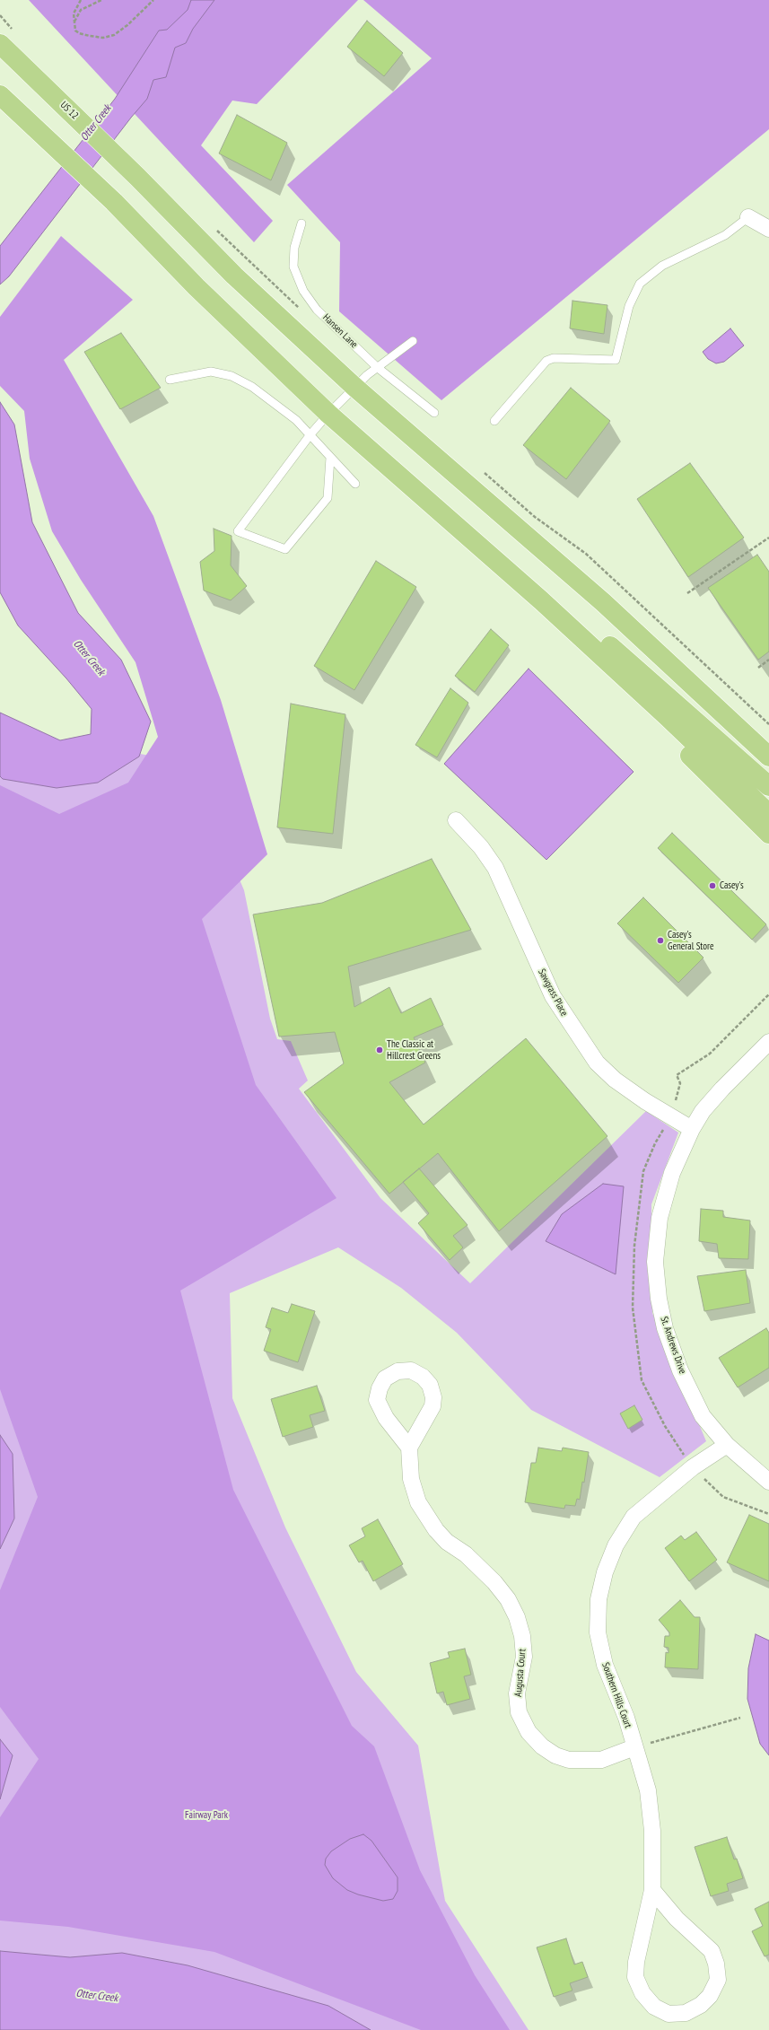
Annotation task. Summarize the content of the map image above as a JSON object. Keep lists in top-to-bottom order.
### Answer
{
  "streets": {
    "main road": ["US 12"],
    "street": [
      "Sawgrass Place",
      "St. Andrews Drive",
      "Augusta Court",
      "Southern Hills Court"
    ],
    "lane": ["Hansen Lane"]
  },
  "crossings": [
    ["Sawgrass Place", "St. Andrews Drive"],
    ["St. Andrews Drive", "Southern Hills Court"],
    ["Augusta Court", "Southern Hills Court"]
  ],
  "water": ["Otter Creek"],
  "parks": ["Fairway Park"],
  "places": ["Casey's", "Casey's General Store", "The Classic at Hillcrest Greens"]
}
